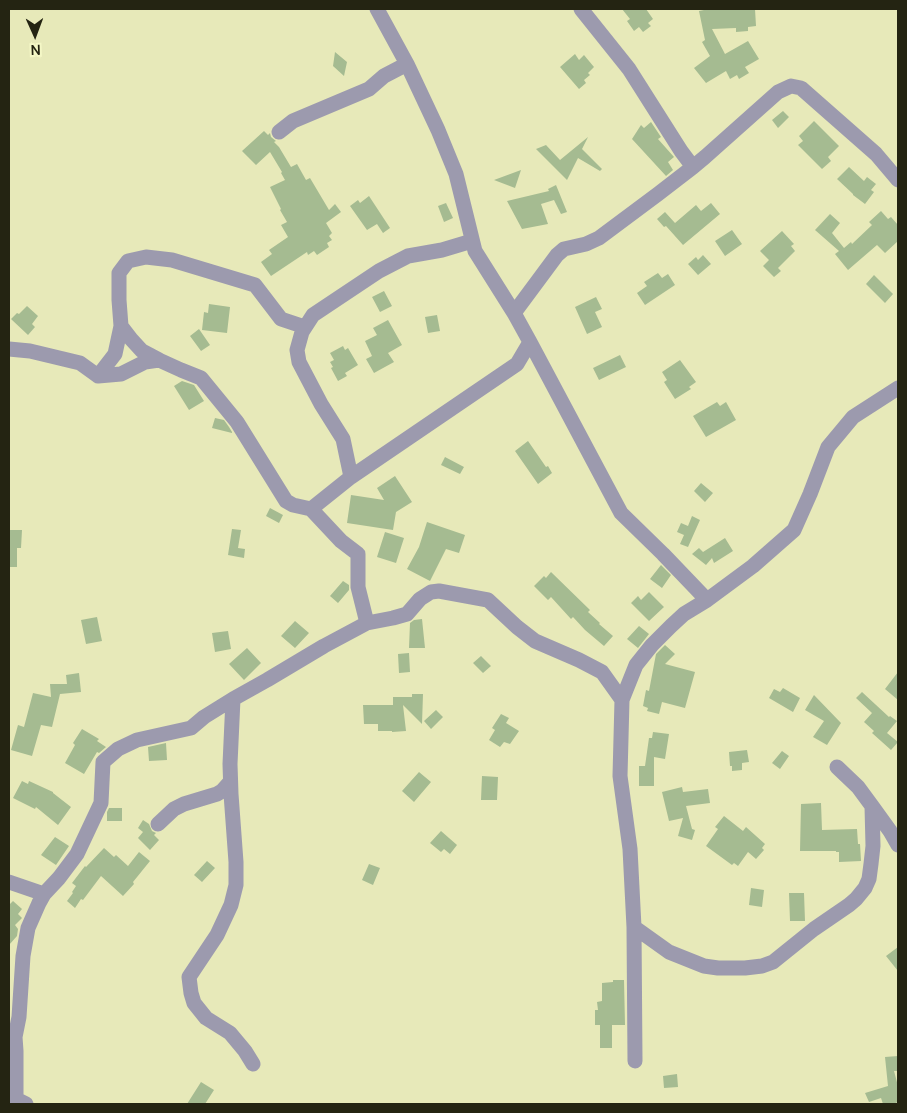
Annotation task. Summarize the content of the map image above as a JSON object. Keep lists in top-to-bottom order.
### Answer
{
  "north": "bottom"
}
